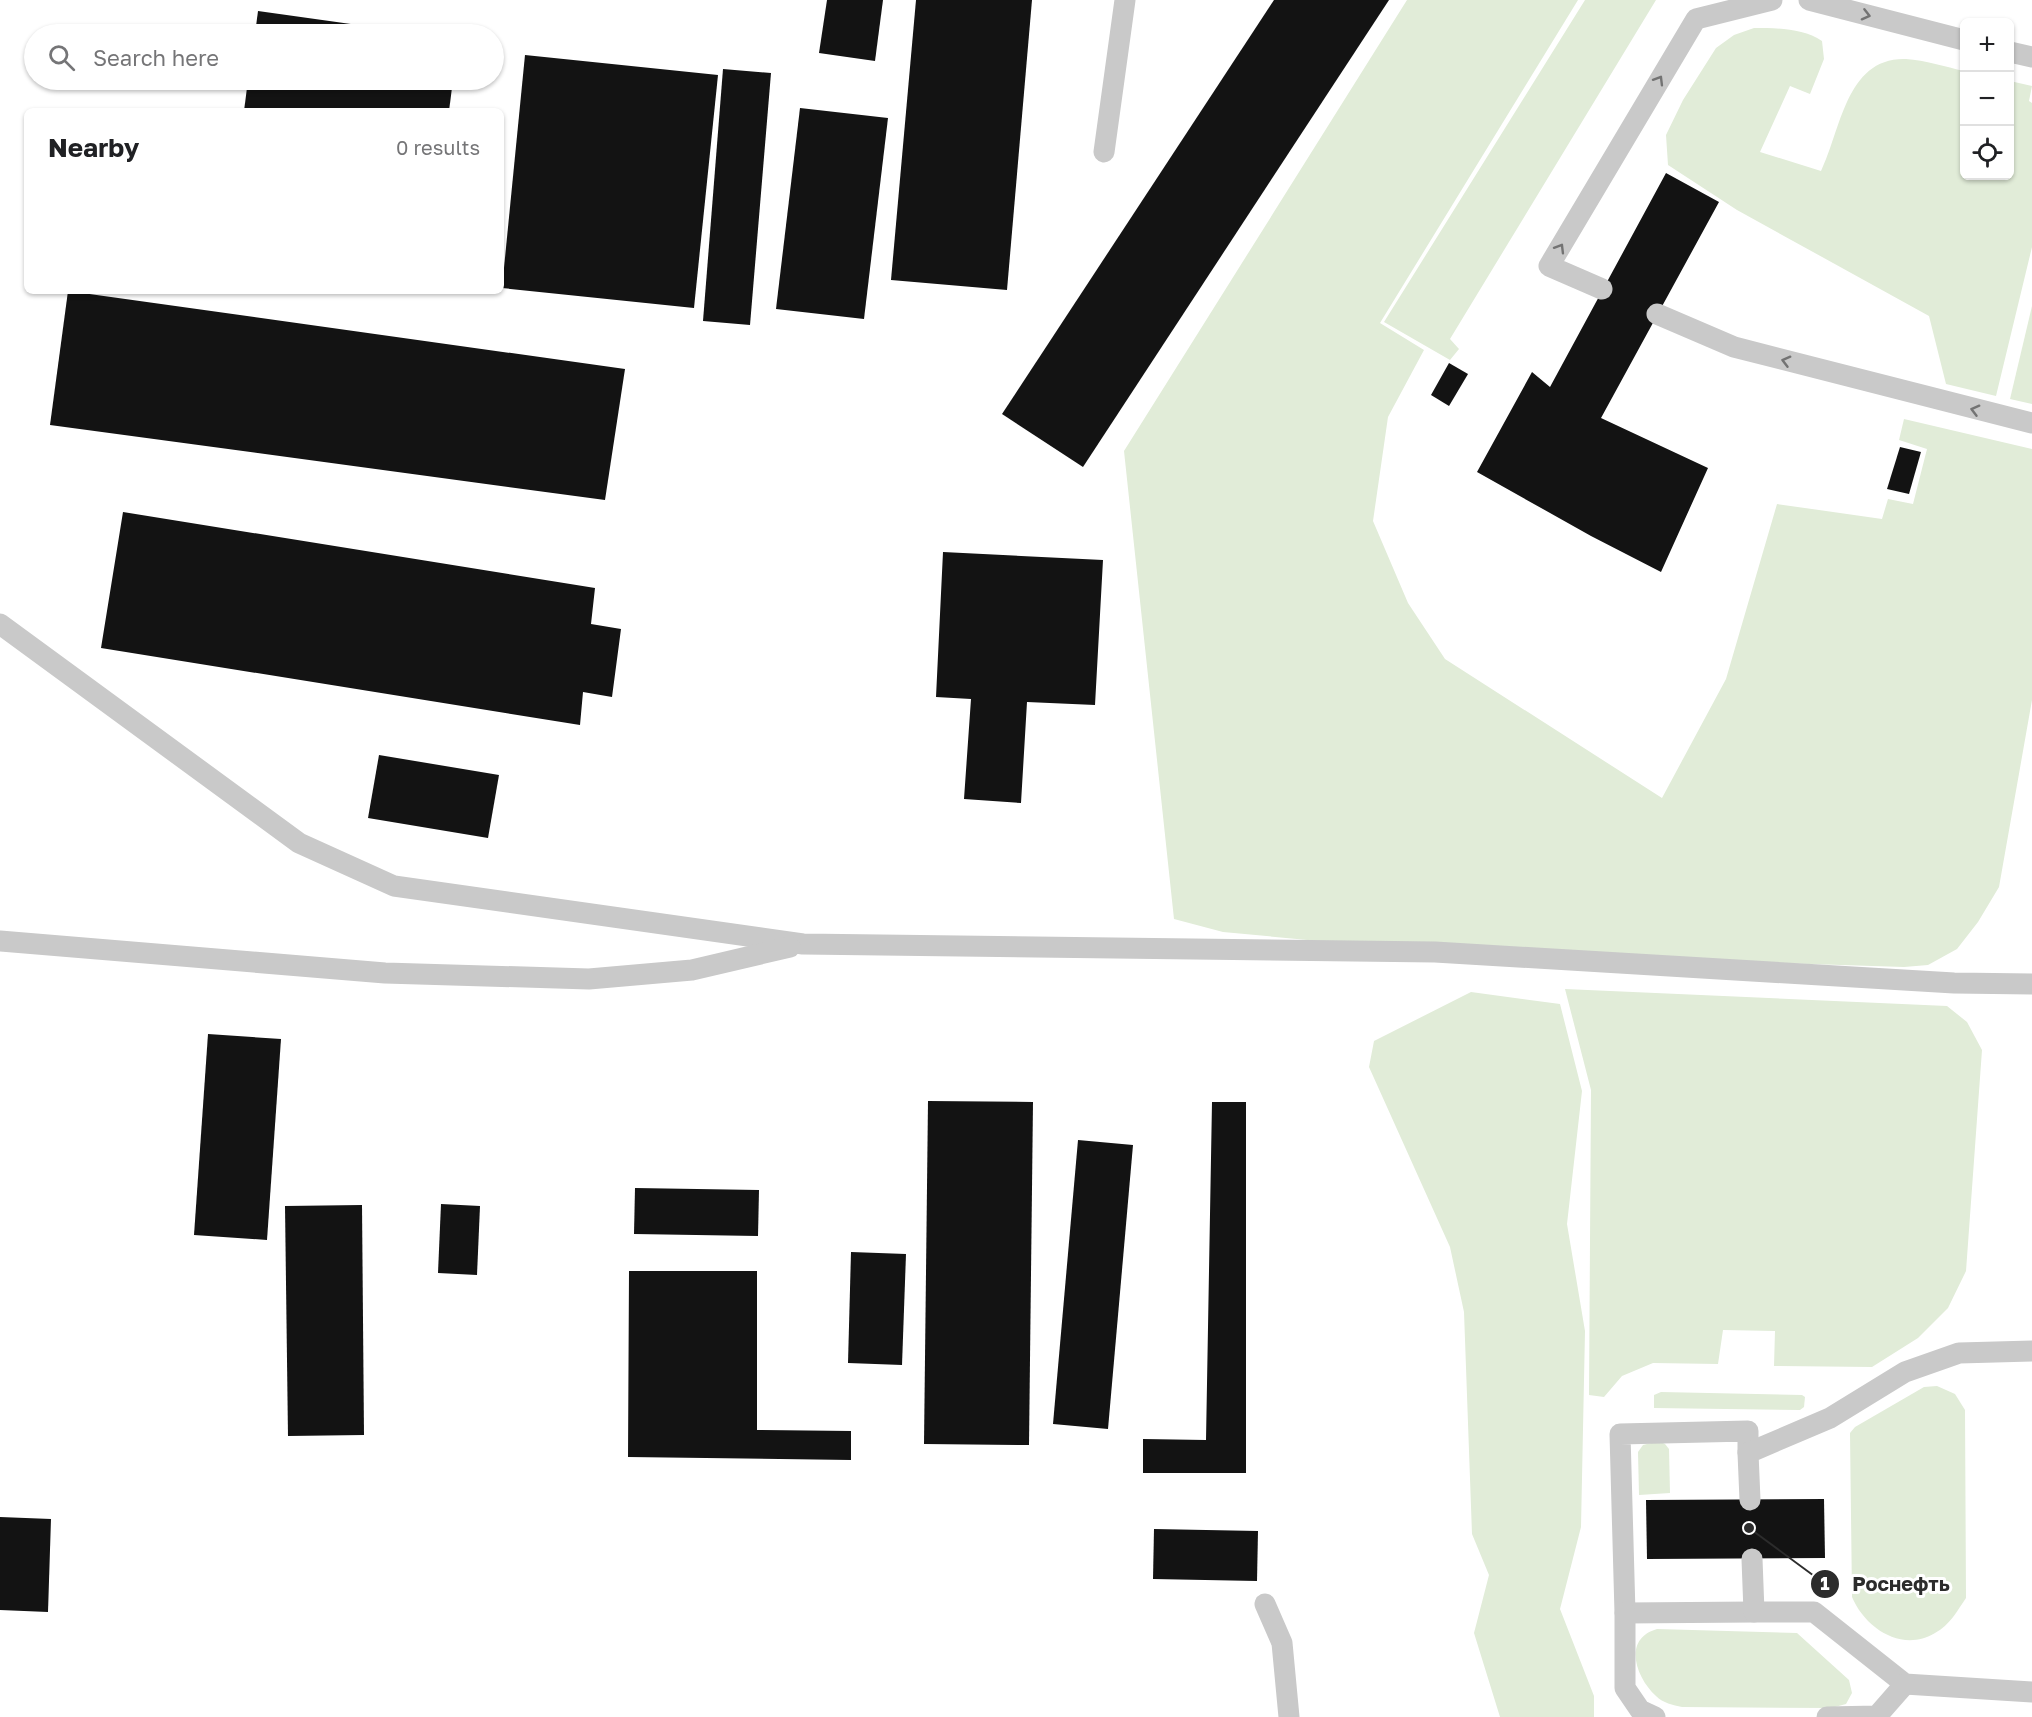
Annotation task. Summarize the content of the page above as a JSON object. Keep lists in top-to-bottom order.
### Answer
{
  "places": ["Роснефть"],
  "page": {
    "map_buttons": ["+", "−"],
    "search": "Search here",
    "heading": ["Nearby", "0 results"]
  }
}
